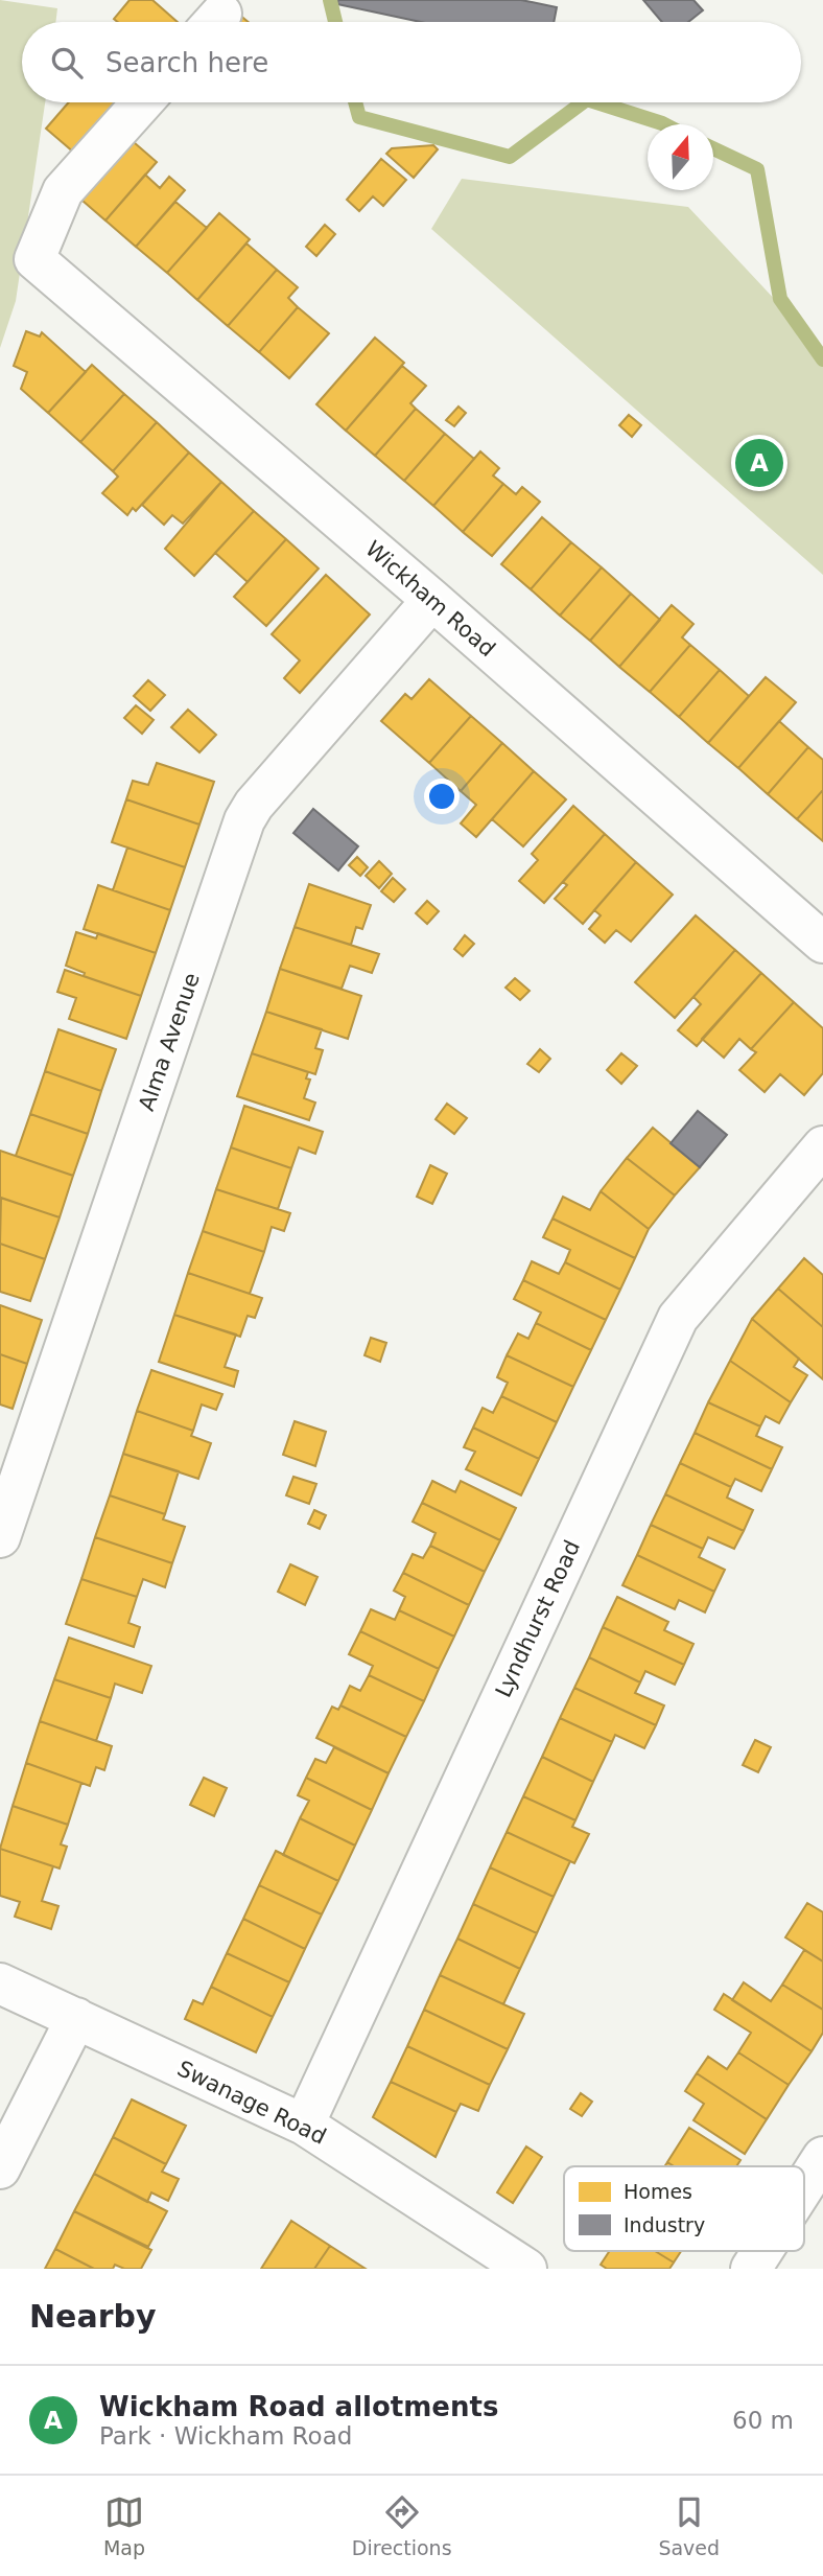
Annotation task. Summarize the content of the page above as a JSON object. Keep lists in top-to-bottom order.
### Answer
{
  "streets": {
    "street": [
      "Wickham Road",
      "Alma Avenue",
      "Lyndhurst Road",
      "Swanage Road"
    ]
  },
  "crossings": [
    ["Wickham Road", "Alma Avenue"],
    ["Lyndhurst Road", "Swanage Road"]
  ],
  "legend": ["Homes", "Industry"],
  "north": "top",
  "page": {
    "search": "Search here",
    "pins": "A",
    "heading": "Nearby",
    "list": [
      {
        "mark": "A",
        "name": "Wickham Road allotments",
        "note": "Park · Wickham Road",
        "value": "60 m"
      }
    ],
    "nav": ["Map", "Directions", "Saved"]
  }
}
